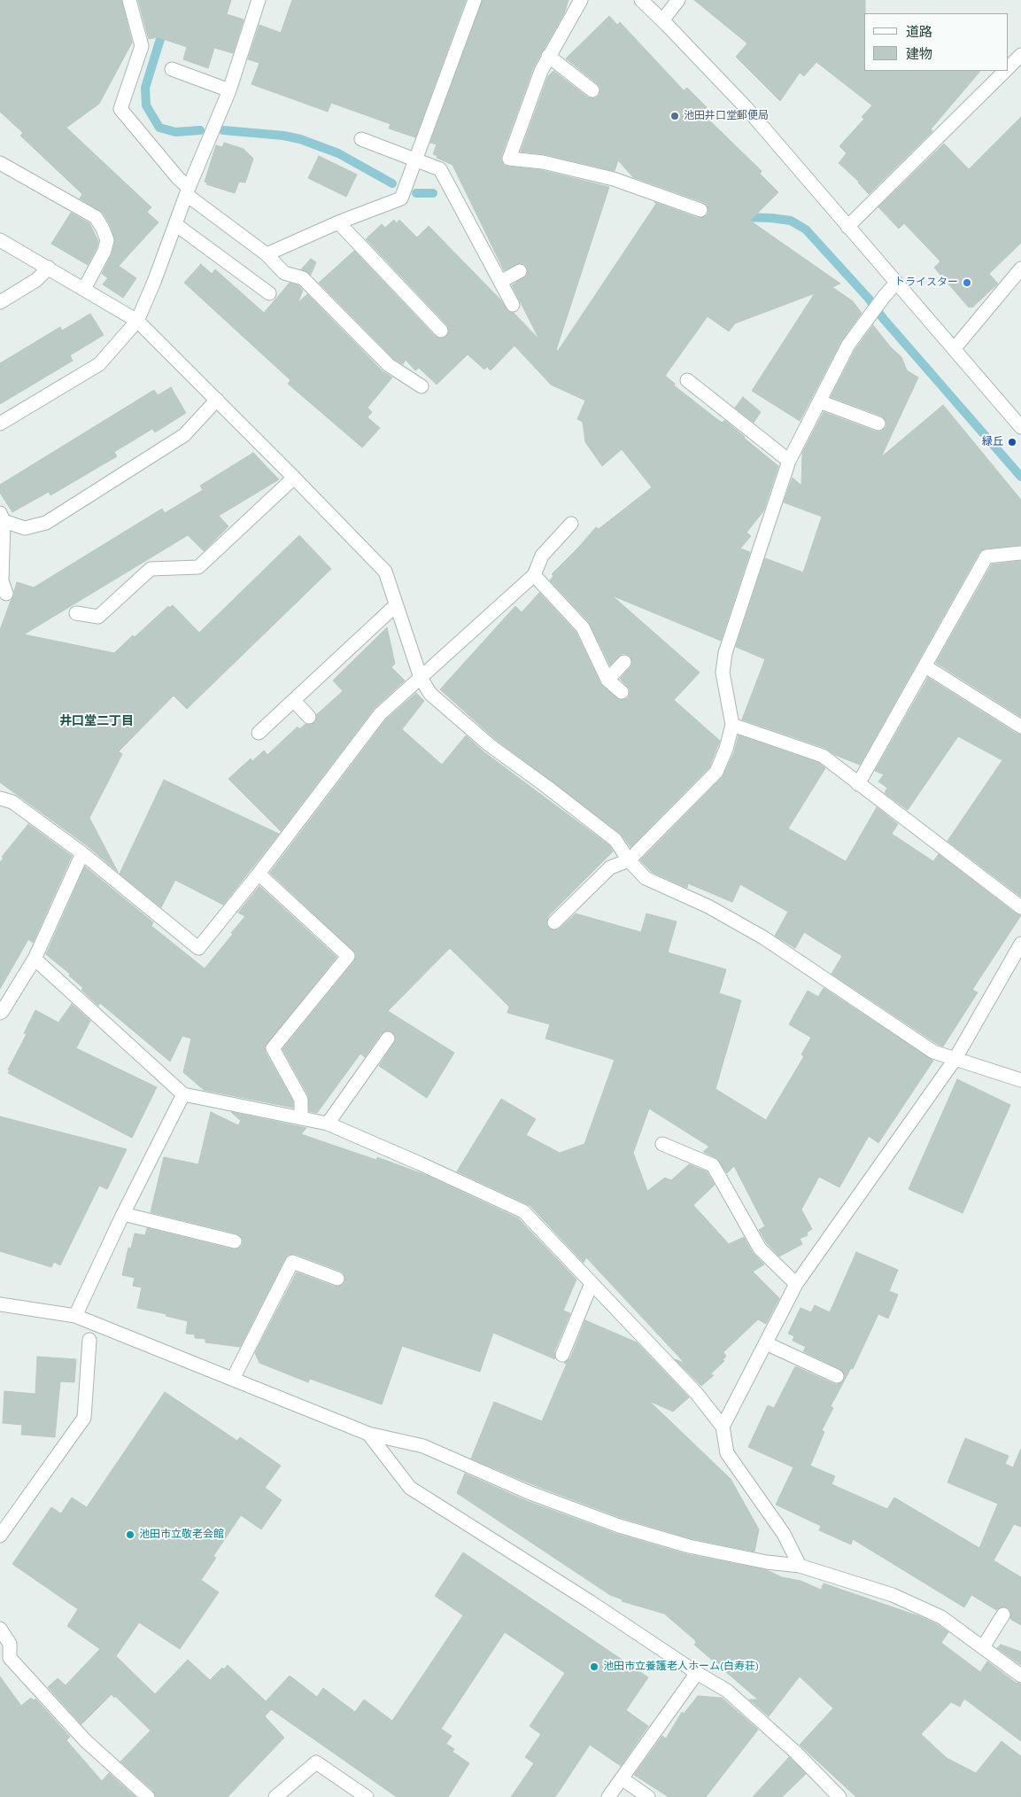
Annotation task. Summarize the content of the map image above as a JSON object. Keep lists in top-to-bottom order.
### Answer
{
  "districts": ["井口堂二丁目"],
  "places": [
    "池田井口堂郵便局",
    "トライスター",
    "緑丘",
    "池田市立敬老会館",
    "池田市立養護老人ホーム(白寿荘)"
  ],
  "legend": ["道路", "建物"]
}
